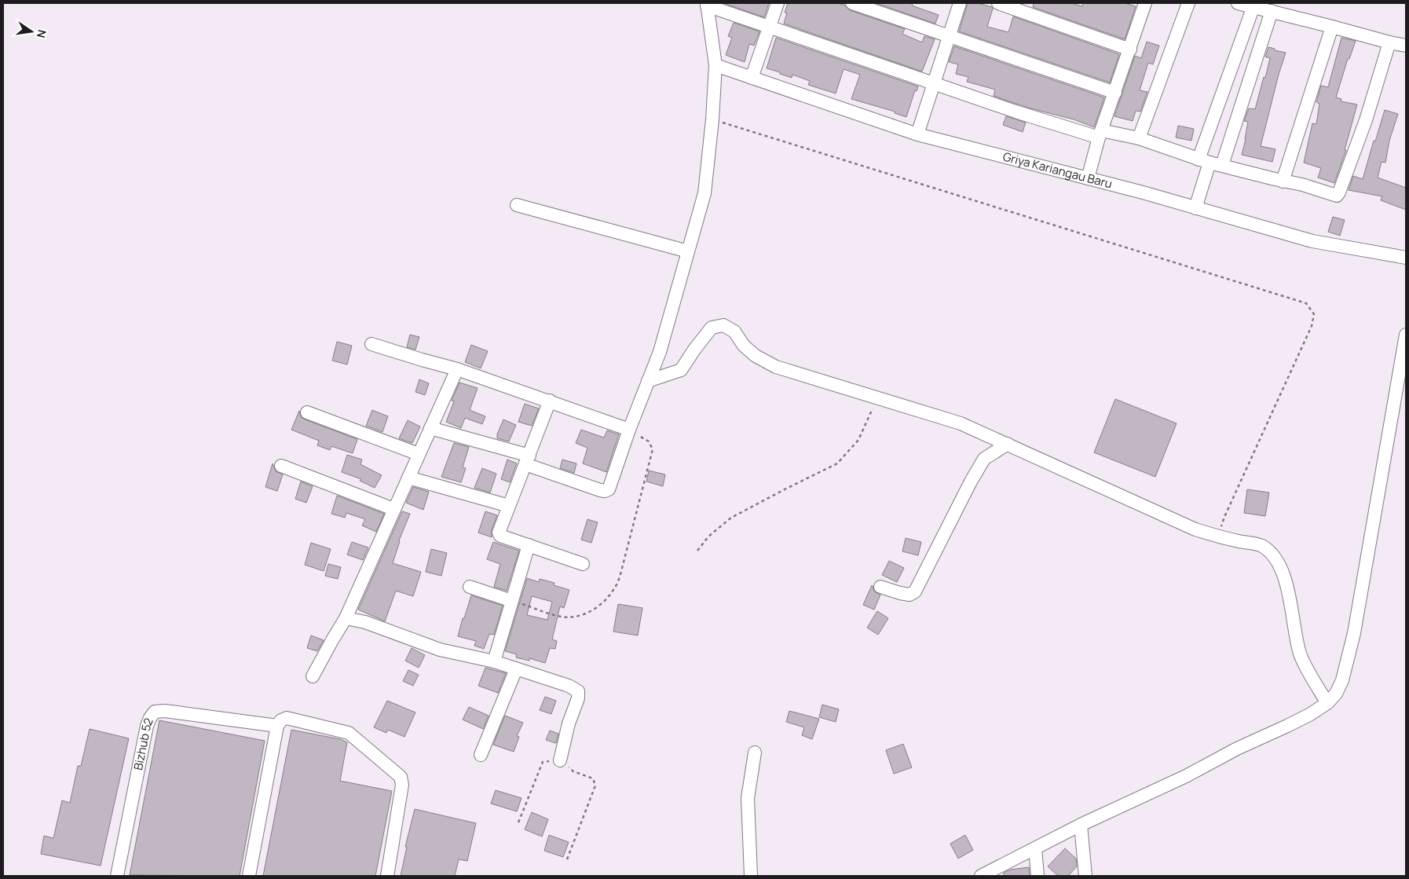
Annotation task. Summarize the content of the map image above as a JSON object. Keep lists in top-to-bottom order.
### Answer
{
  "streets": {
    "street": ["Griya Kariangau Baru", "Bizhub 52"]
  },
  "north": "right"
}
